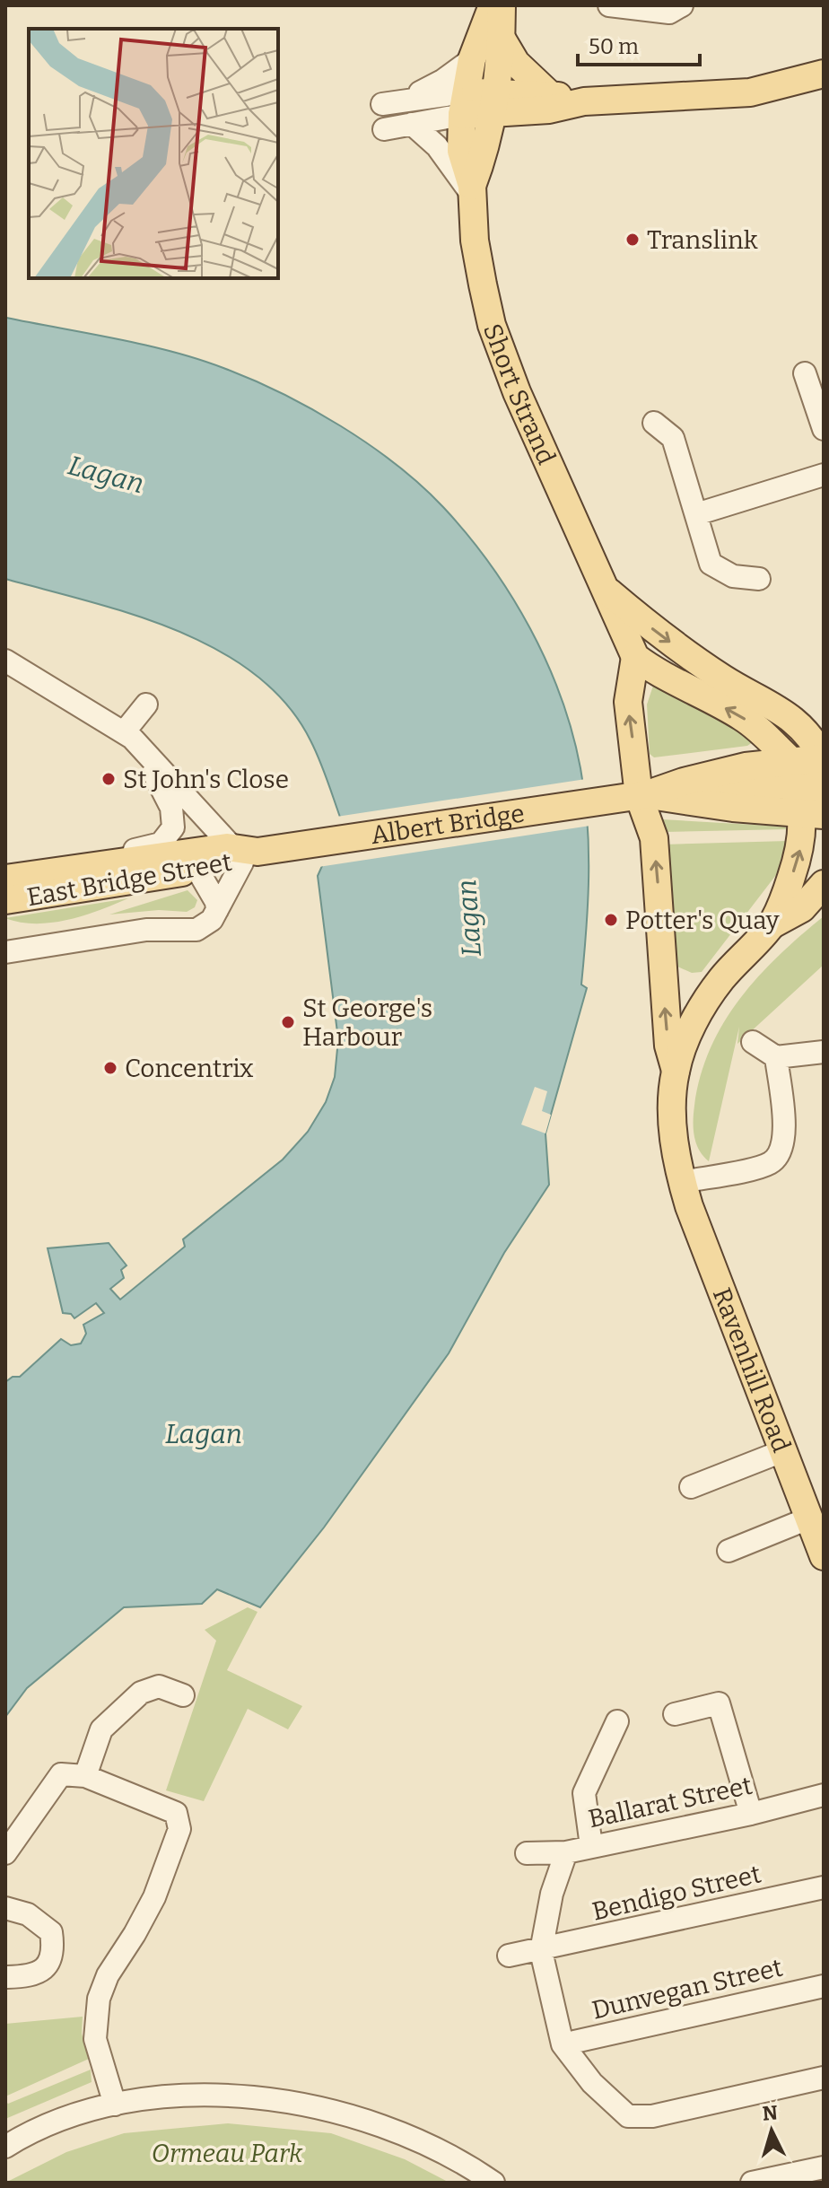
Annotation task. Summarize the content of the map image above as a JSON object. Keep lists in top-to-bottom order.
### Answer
{
  "streets": {
    "main road": [
      "Short Strand",
      "Albert Bridge",
      "East Bridge Street",
      "Ravenhill Road"
    ],
    "street": ["Ballarat Street", "Bendigo Street", "Dunvegan Street"]
  },
  "crossings": [
    ["Albert Bridge", "East Bridge Street"],
    ["Ballarat Street", "Bendigo Street"]
  ],
  "water": ["Lagan"],
  "parks": ["Ormeau Park"],
  "places": [
    "Translink",
    "St John's Close",
    "Potter's Quay",
    "St George's Harbour",
    "Concentrix"
  ],
  "scale_bar": "50 m",
  "north": "top"
}
